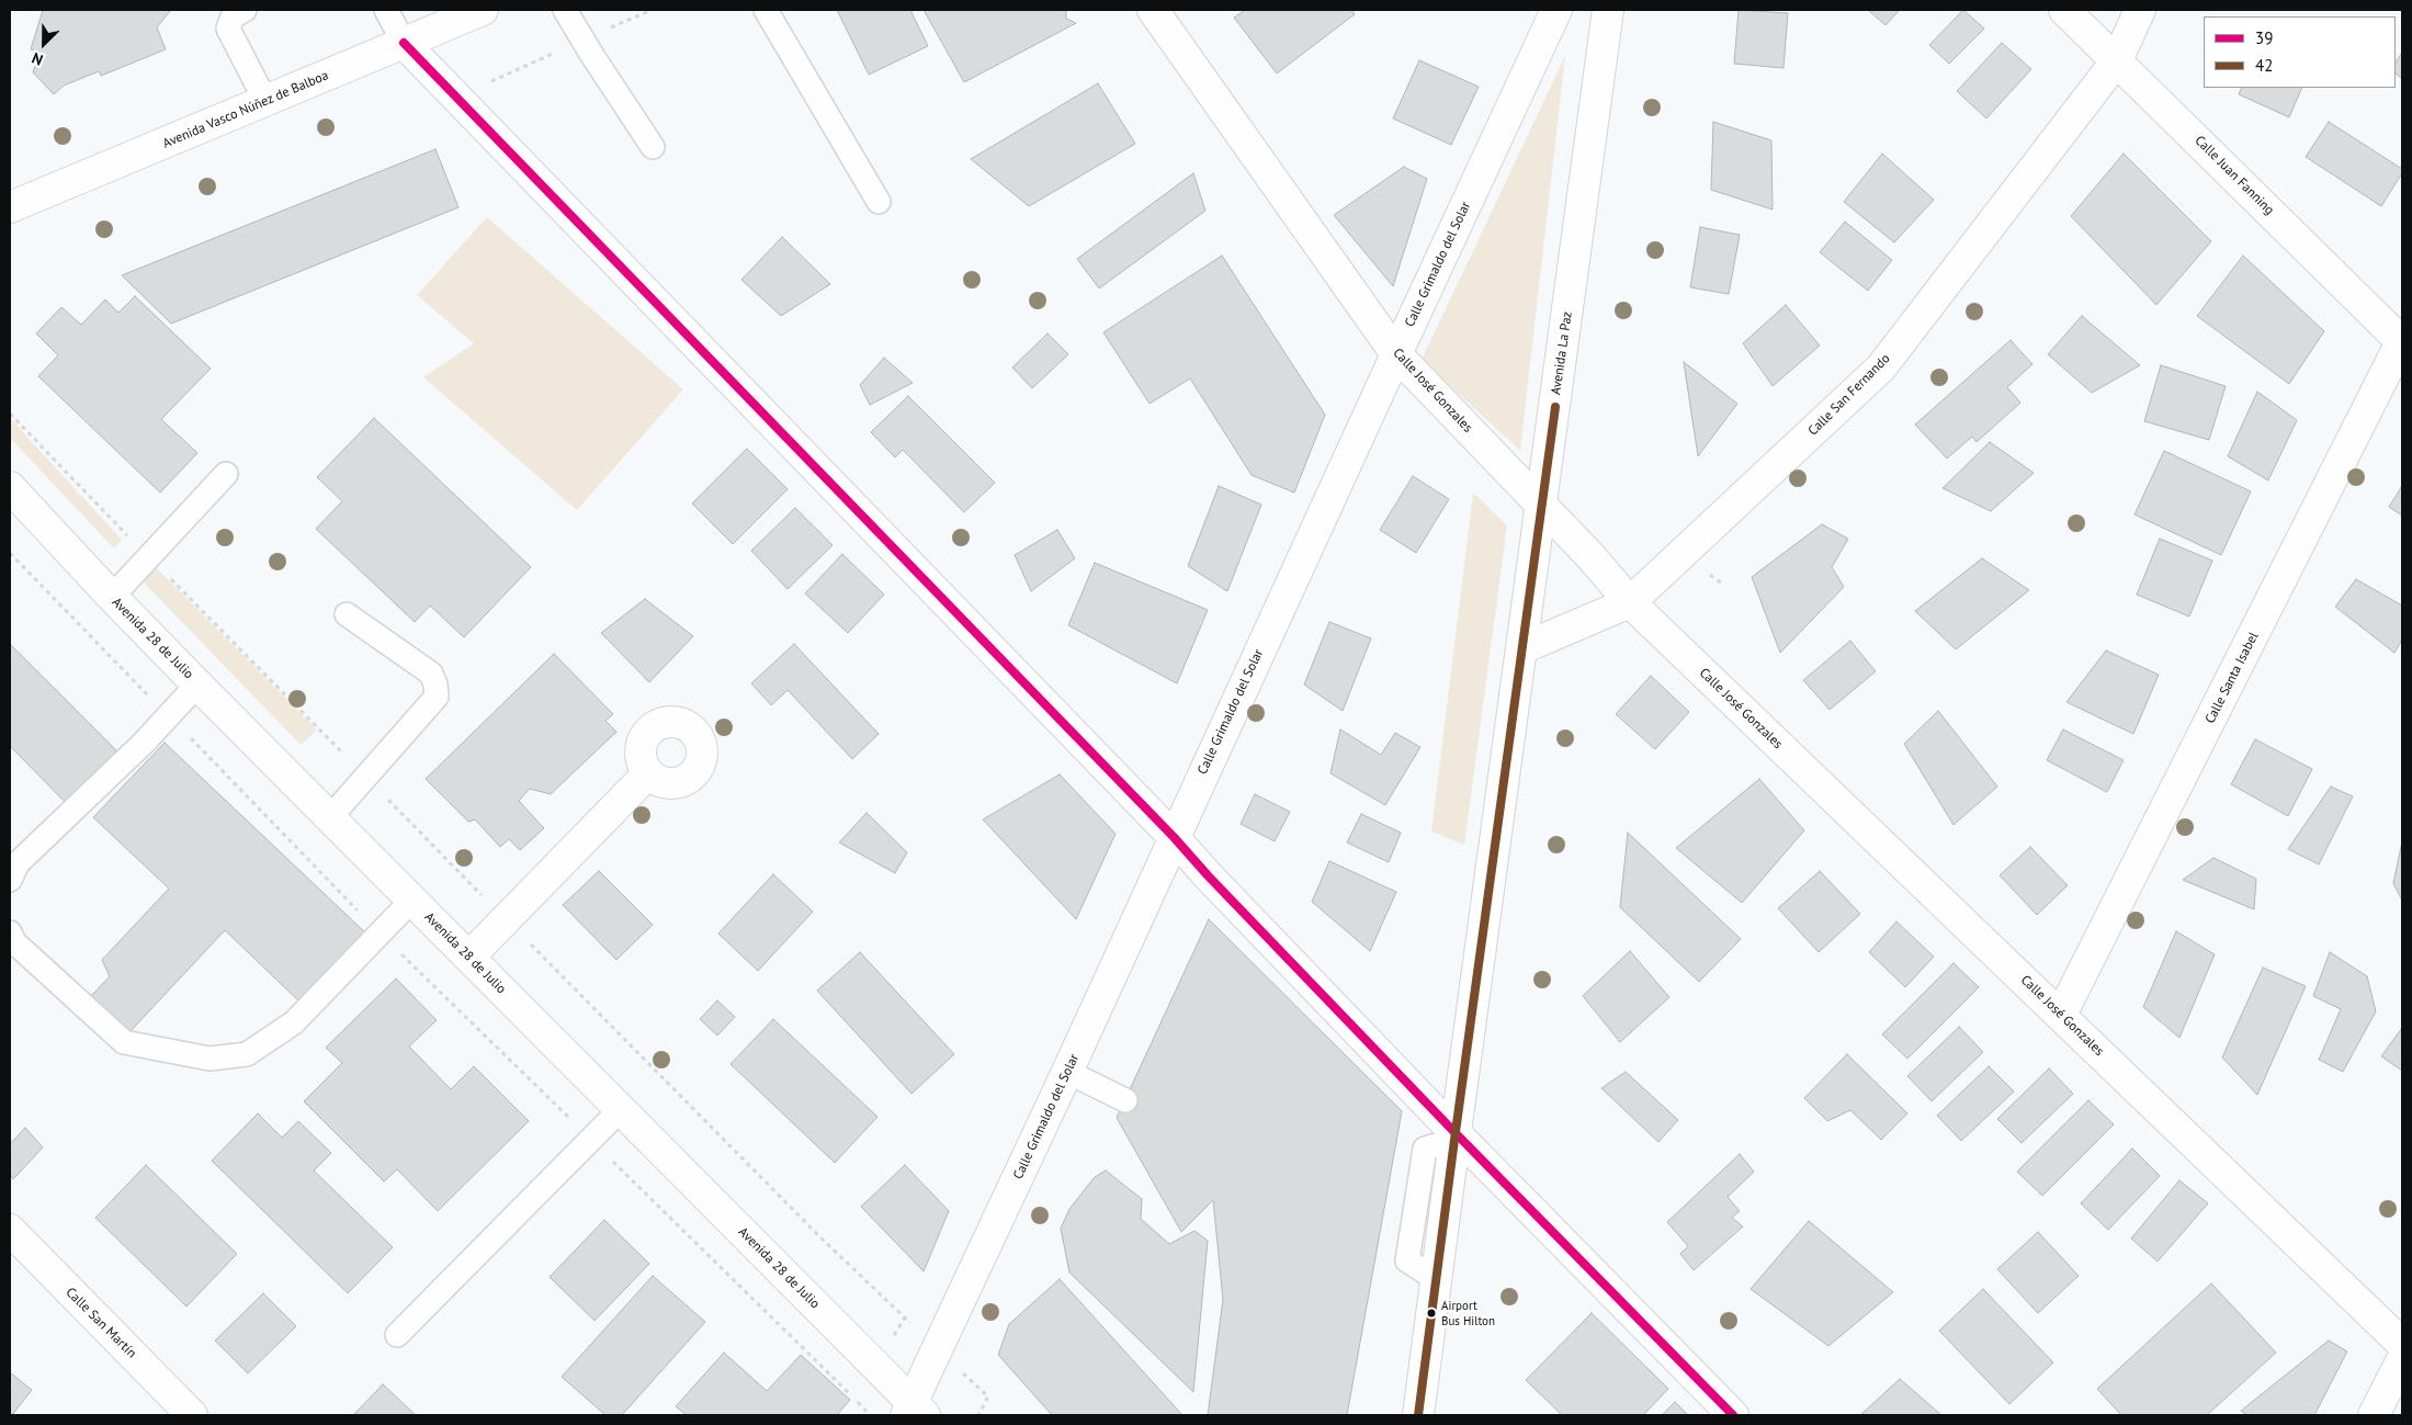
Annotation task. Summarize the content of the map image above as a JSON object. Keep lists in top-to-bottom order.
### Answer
{
  "streets": {
    "street": [
      "Avenida Vasco Núñez de Balboa",
      "Calle Juan Fanning",
      "Calle Grimaldo del Solar",
      "Avenida La Paz",
      "Calle José Gonzales",
      "Calle San Fernando",
      "Avenida 28 de Julio",
      "Calle Santa Isabel",
      "Calle San Martín"
    ]
  },
  "crossings": [
    ["Calle Juan Fanning", "Calle San Fernando"],
    ["Calle Juan Fanning", "Calle Santa Isabel"],
    ["Calle Grimaldo del Solar", "Calle José Gonzales"],
    ["Calle Grimaldo del Solar", "Avenida 28 de Julio"],
    ["Avenida La Paz", "Calle José Gonzales"],
    ["Avenida La Paz", "Calle San Fernando"],
    ["Calle José Gonzales", "Calle San Fernando"],
    ["Calle José Gonzales", "Calle Santa Isabel"]
  ],
  "places": ["Airport Bus Hilton"],
  "lines": ["transit line 39", "transit line 42"],
  "legend": ["39", "42"],
  "north": "bottom left"
}
